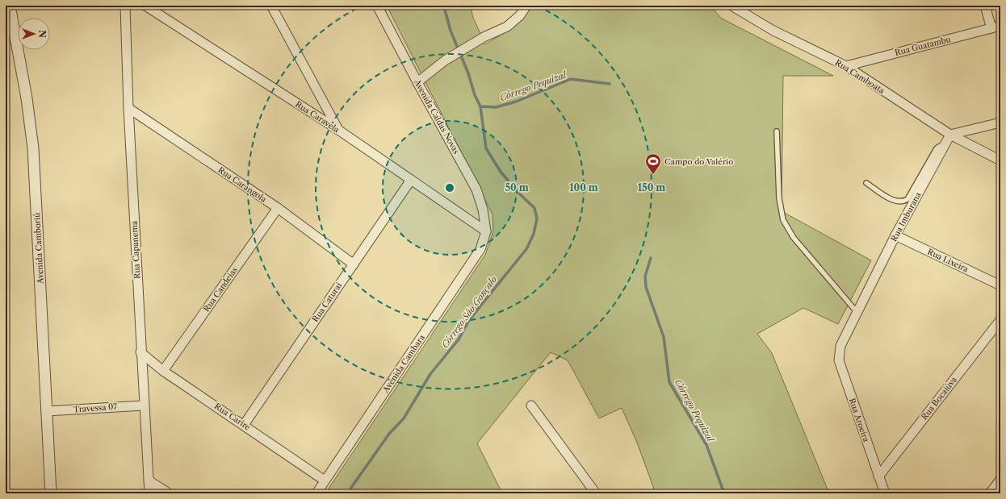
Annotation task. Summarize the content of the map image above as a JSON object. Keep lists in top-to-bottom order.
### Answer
{
  "streets": {
    "street": [
      "Rua Guatambu",
      "Rua Camboata",
      "Rua Caravela",
      "Avenida Caldas Novas",
      "Rua Carangola",
      "Rua Imburana",
      "Avenida Camboriú",
      "Rua Capanema",
      "Rua Lixeira",
      "Rua Candeias",
      "Rua Caturai",
      "Avenida Cambara",
      "Rua Bocaiúva",
      "Travessa 07",
      "Rua Carire",
      "Rua Aroeira"
    ]
  },
  "crossings": [
    ["Rua Guatambu", "Rua Camboata"],
    ["Rua Camboata", "Rua Imburana"],
    ["Rua Caravela", "Avenida Caldas Novas"],
    ["Rua Caravela", "Rua Caturai"],
    ["Rua Caravela", "Avenida Cambara"],
    ["Avenida Caldas Novas", "Avenida Cambara"],
    ["Rua Carangola", "Rua Capanema"],
    ["Rua Carangola", "Rua Candeias"],
    ["Rua Carangola", "Rua Caturai"],
    ["Rua Imburana", "Rua Lixeira"],
    ["Rua Imburana", "Rua Aroeira"],
    ["Avenida Camboriú", "Travessa 07"],
    ["Rua Capanema", "Travessa 07"],
    ["Rua Capanema", "Rua Carire"],
    ["Rua Candeias", "Rua Carire"],
    ["Rua Caturai", "Rua Carire"],
    ["Avenida Cambara", "Rua Carire"],
    ["Rua Bocaiúva", "Rua Aroeira"]
  ],
  "water": ["Córrego Pequizal", "Córrego São Gonçalo"],
  "places": {
    "sports": ["Campo do Valério"]
  },
  "north": "right",
  "rings": ["50 m", "100 m", "150 m"]
}
